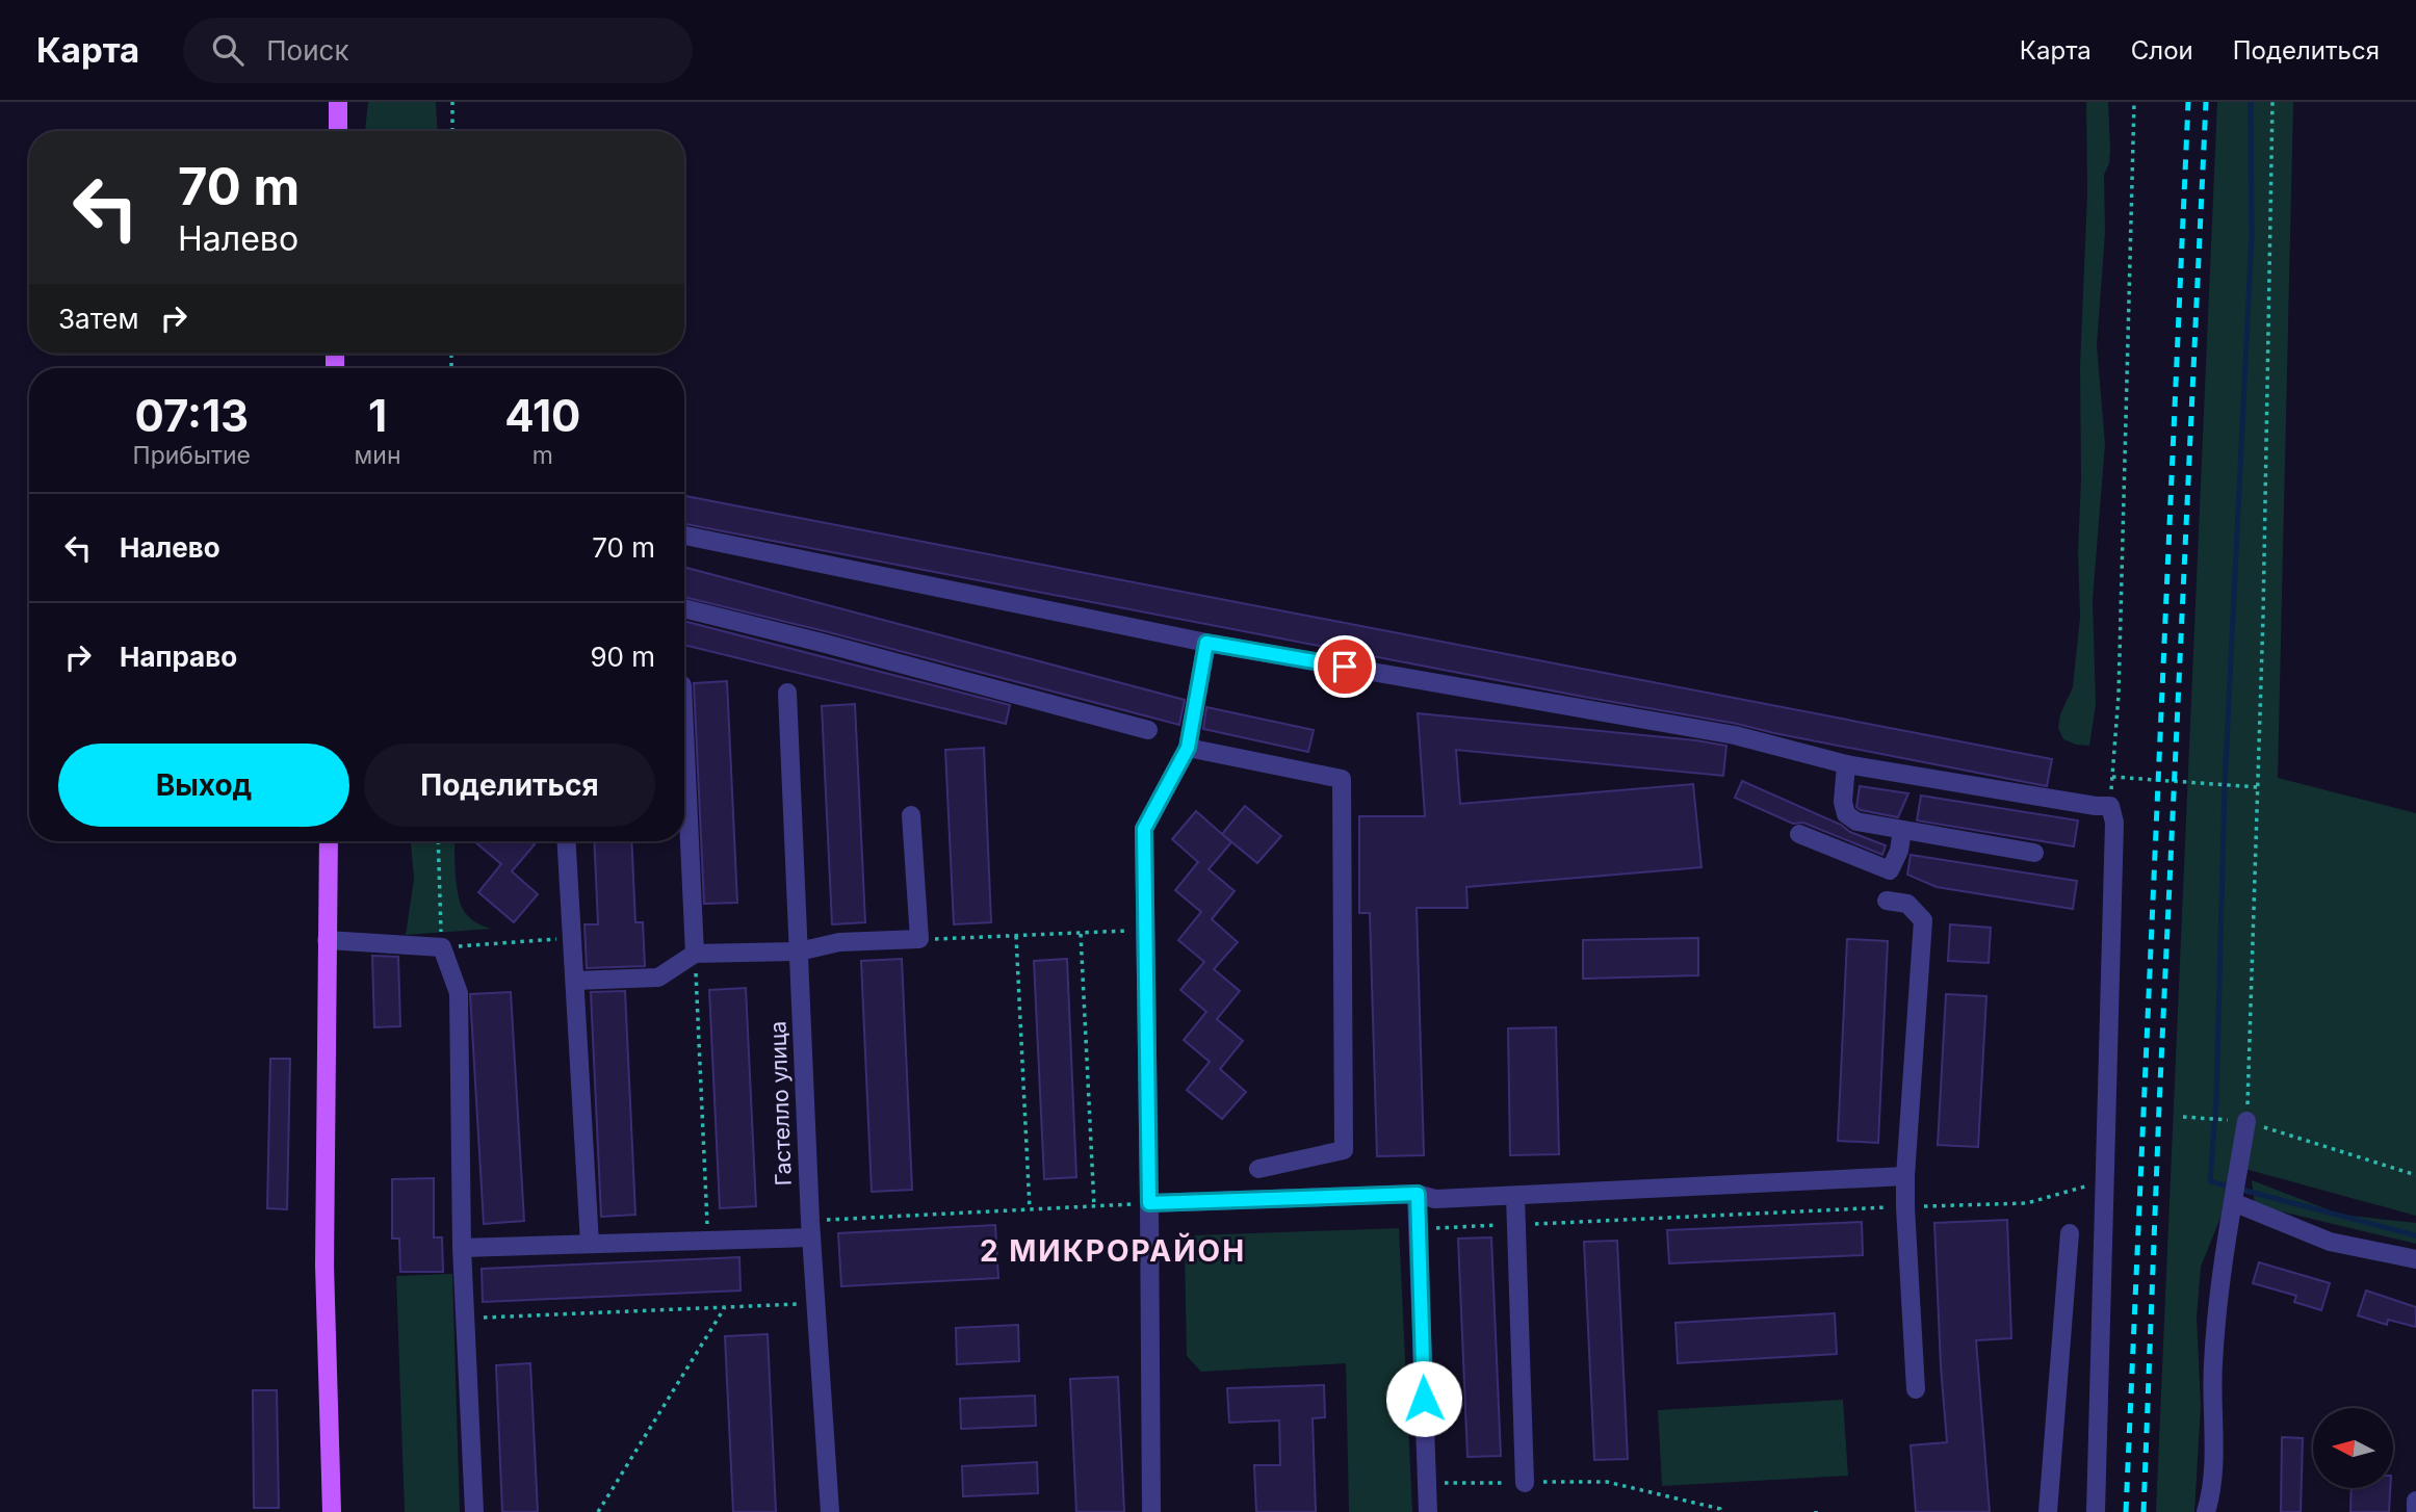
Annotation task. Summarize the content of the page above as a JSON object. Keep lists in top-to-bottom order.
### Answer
{
  "streets": {
    "street": ["Гастелло улица"]
  },
  "districts": ["2 МИКРОРАЙОН"],
  "north": "left",
  "page": {
    "header": "Карта",
    "search": "Поиск",
    "nav": ["Карта", "Слои", "Поделиться"],
    "turn": ["70 m", "Налево"],
    "then": "Затем",
    "eta": [
      "07:13",
      "Прибытие",
      "1",
      "мин",
      "410",
      "m"
    ],
    "list": [
      {
        "name": "Налево",
        "value": "70 m"
      },
      {
        "name": "Направо",
        "value": "90 m"
      }
    ],
    "buttons": ["Выход", "Поделиться"]
  }
}
